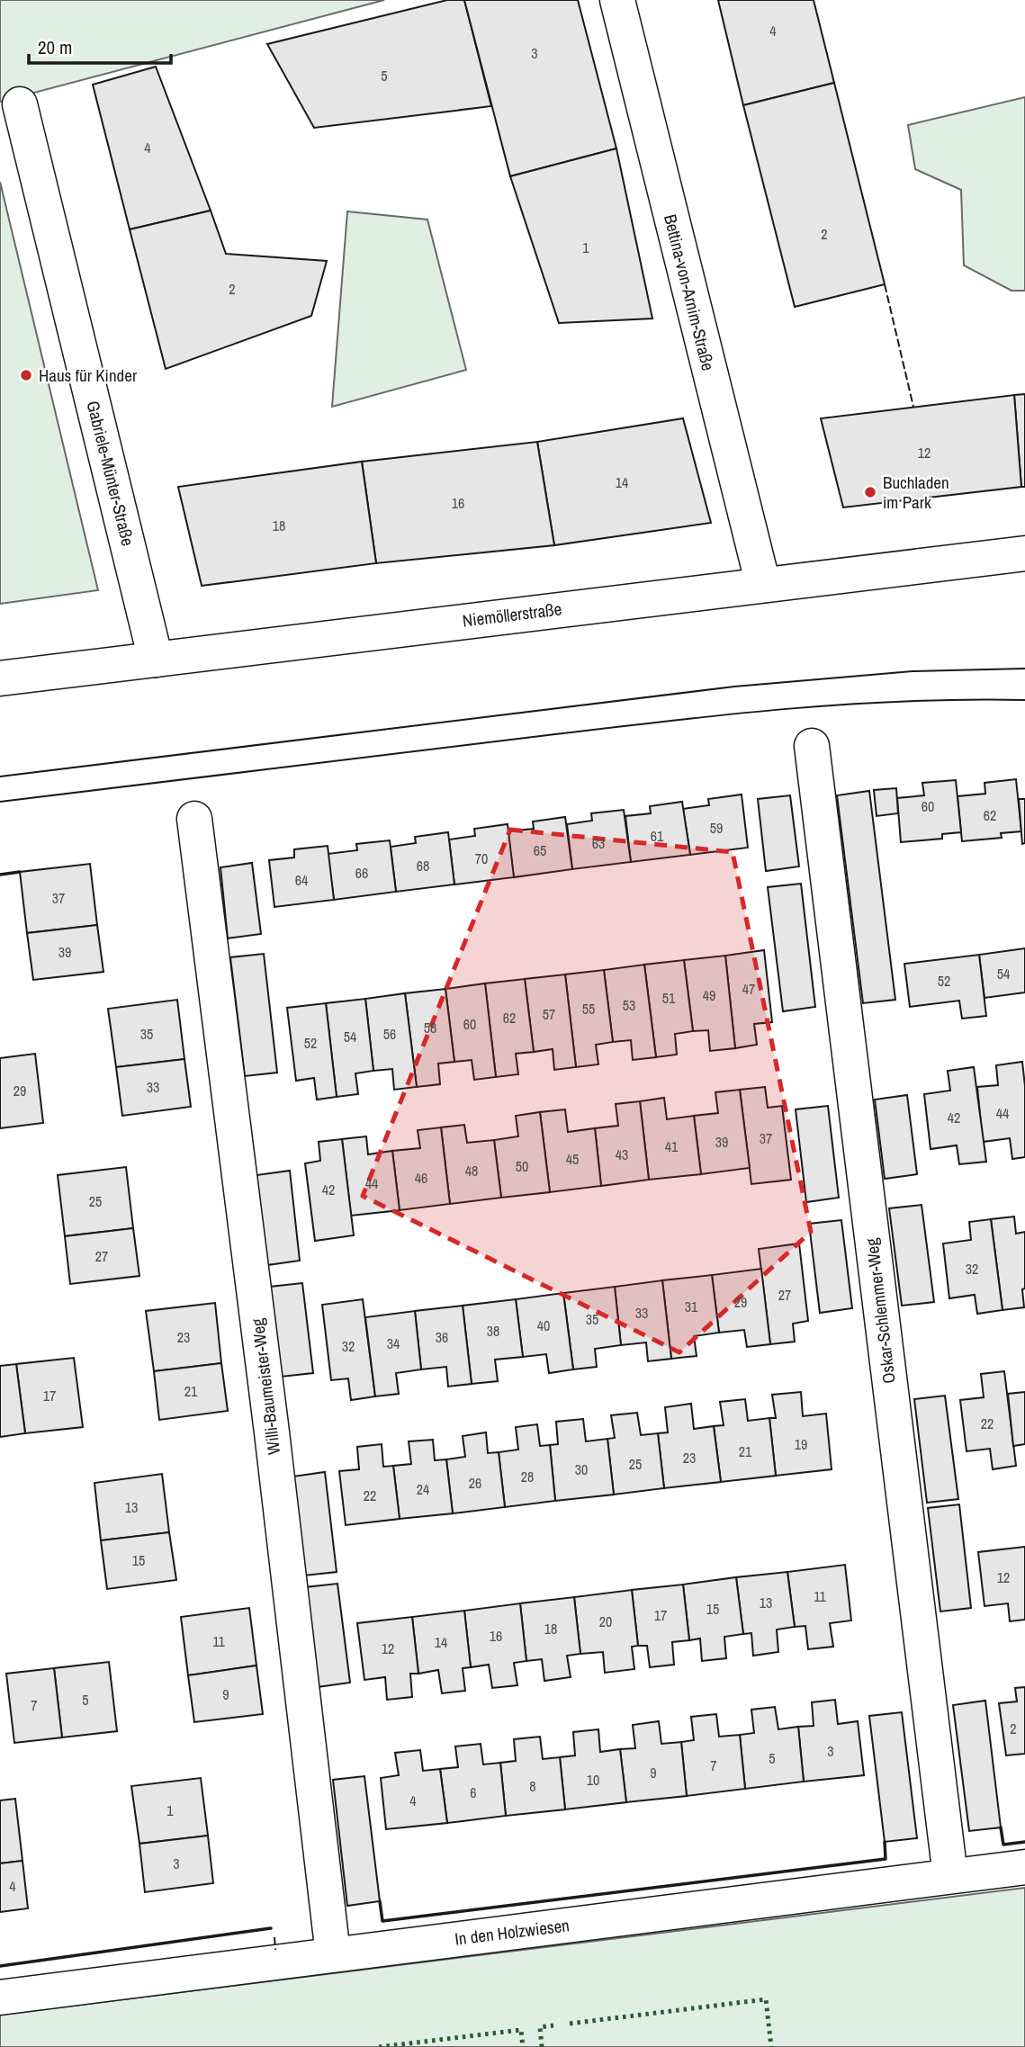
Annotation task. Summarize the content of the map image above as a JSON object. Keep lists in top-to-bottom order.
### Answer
{
  "streets": {
    "street": [
      "Bettina-von-Arnim-Straße",
      "Gabriele-Münter-Straße",
      "Niemöllerstraße",
      "Oskar-Schlemmer-Weg",
      "Willi-Baumeister-Weg",
      "In den Holzwiesen"
    ]
  },
  "crossings": [
    ["Bettina-von-Arnim-Straße", "Niemöllerstraße"],
    ["Gabriele-Münter-Straße", "Niemöllerstraße"],
    ["Oskar-Schlemmer-Weg", "In den Holzwiesen"],
    ["Willi-Baumeister-Weg", "In den Holzwiesen"]
  ],
  "places": ["Haus für Kinder", "Buchladen im Park"],
  "house_numbers": [
    "4",
    "3",
    "5",
    "4",
    "2",
    "1",
    "2",
    "12",
    "14",
    "16",
    "18",
    "60",
    "62",
    "59",
    "61",
    "63",
    "65",
    "70",
    "68",
    "66",
    "64",
    "37",
    "39",
    "54",
    "52",
    "47",
    "49",
    "51",
    "53",
    "55",
    "57",
    "62",
    "60",
    "58",
    "35",
    "56",
    "54",
    "52",
    "33",
    "29",
    "44",
    "42",
    "37",
    "39",
    "41",
    "43",
    "45",
    "50",
    "48",
    "46",
    "44",
    "42",
    "25",
    "27",
    "32",
    "27",
    "29",
    "31",
    "33",
    "35",
    "40",
    "38",
    "23",
    "36",
    "34",
    "32",
    "21",
    "17",
    "22",
    "19",
    "21",
    "23",
    "25",
    "30",
    "28",
    "26",
    "24",
    "22",
    "13",
    "15",
    "12",
    "11",
    "13",
    "15",
    "17",
    "20",
    "18",
    "16",
    "11",
    "14",
    "12",
    "9",
    "5",
    "7",
    "2",
    "3",
    "5",
    "7",
    "9",
    "10",
    "8",
    "6",
    "4",
    "1",
    "3",
    "4"
  ],
  "scale_bar": "20 m"
}
